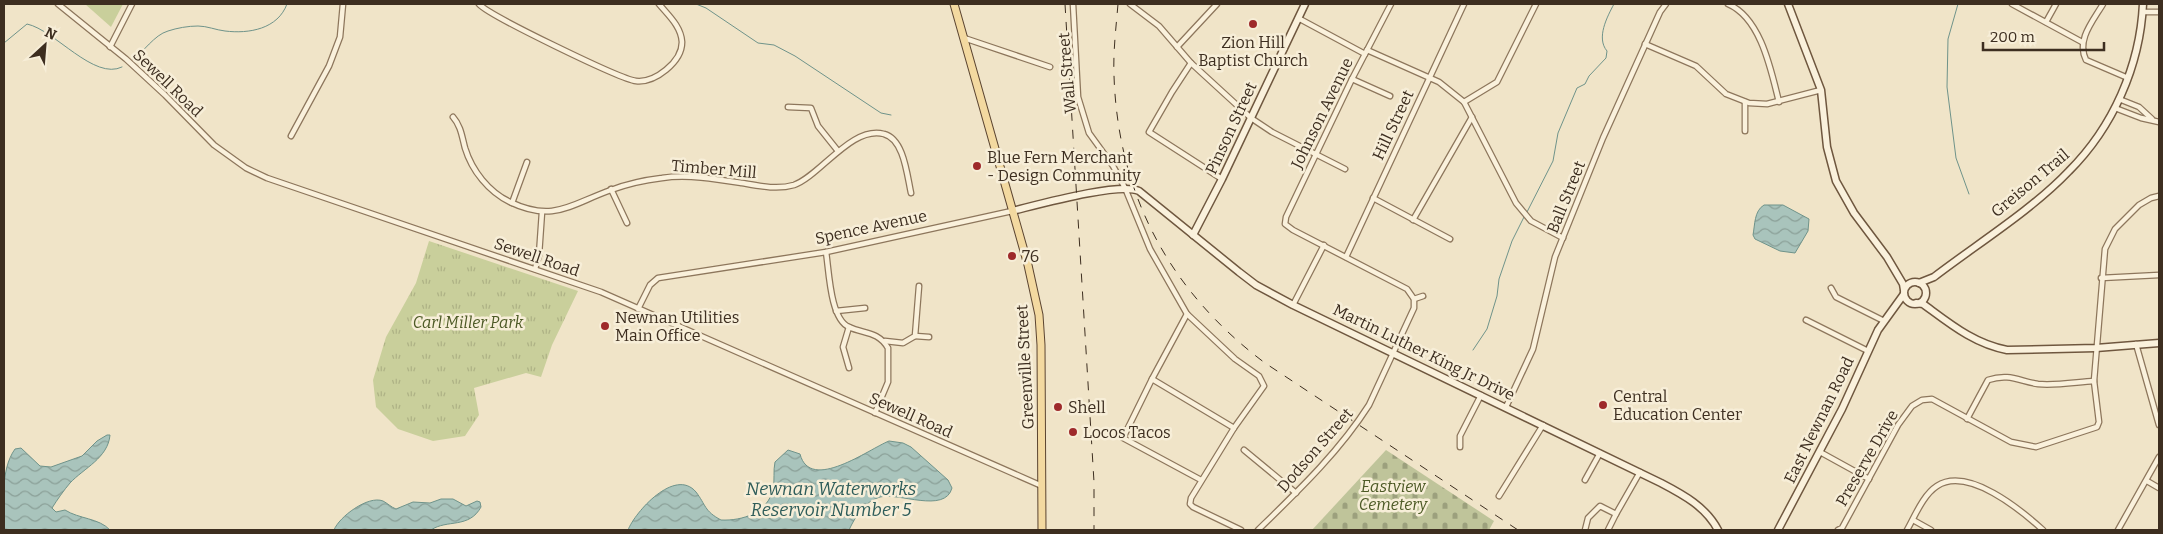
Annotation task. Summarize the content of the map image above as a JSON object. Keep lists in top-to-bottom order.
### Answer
{
  "streets": {
    "main road": ["Greenville Street"],
    "street": [
      "Wall Street",
      "Sewell Road",
      "Johnson Avenue",
      "Hill Street",
      "Pinson Street",
      "Timber Mill",
      "Greison Trail",
      "Ball Street",
      "Spence Avenue",
      "Martin Luther King Jr Drive",
      "East Newnan Road",
      "Dodson Street",
      "Preserve Drive"
    ]
  },
  "crossings": [
    ["Wall Street", "Spence Avenue"],
    ["Wall Street", "Martin Luther King Jr Drive"],
    ["Sewell Road", "Spence Avenue"],
    ["Sewell Road", "Greenville Street"],
    ["Pinson Street", "Martin Luther King Jr Drive"],
    ["Greison Trail", "East Newnan Road"],
    ["Ball Street", "Martin Luther King Jr Drive"],
    ["Spence Avenue", "Martin Luther King Jr Drive"],
    ["Spence Avenue", "Greenville Street"],
    ["Martin Luther King Jr Drive", "Dodson Street"]
  ],
  "water": ["Newnan Waterworks Reservoir Number 5"],
  "parks": ["Carl Miller Park", "Eastview Cemetery"],
  "places": [
    "Zion Hill Baptist Church",
    "Blue Fern Merchant - Design Community",
    "76",
    "Newnan Utilities Main Office",
    "Central Education Center",
    "Shell",
    "Locos Tacos"
  ],
  "scale_bar": "200 m",
  "north": "top right"
}
